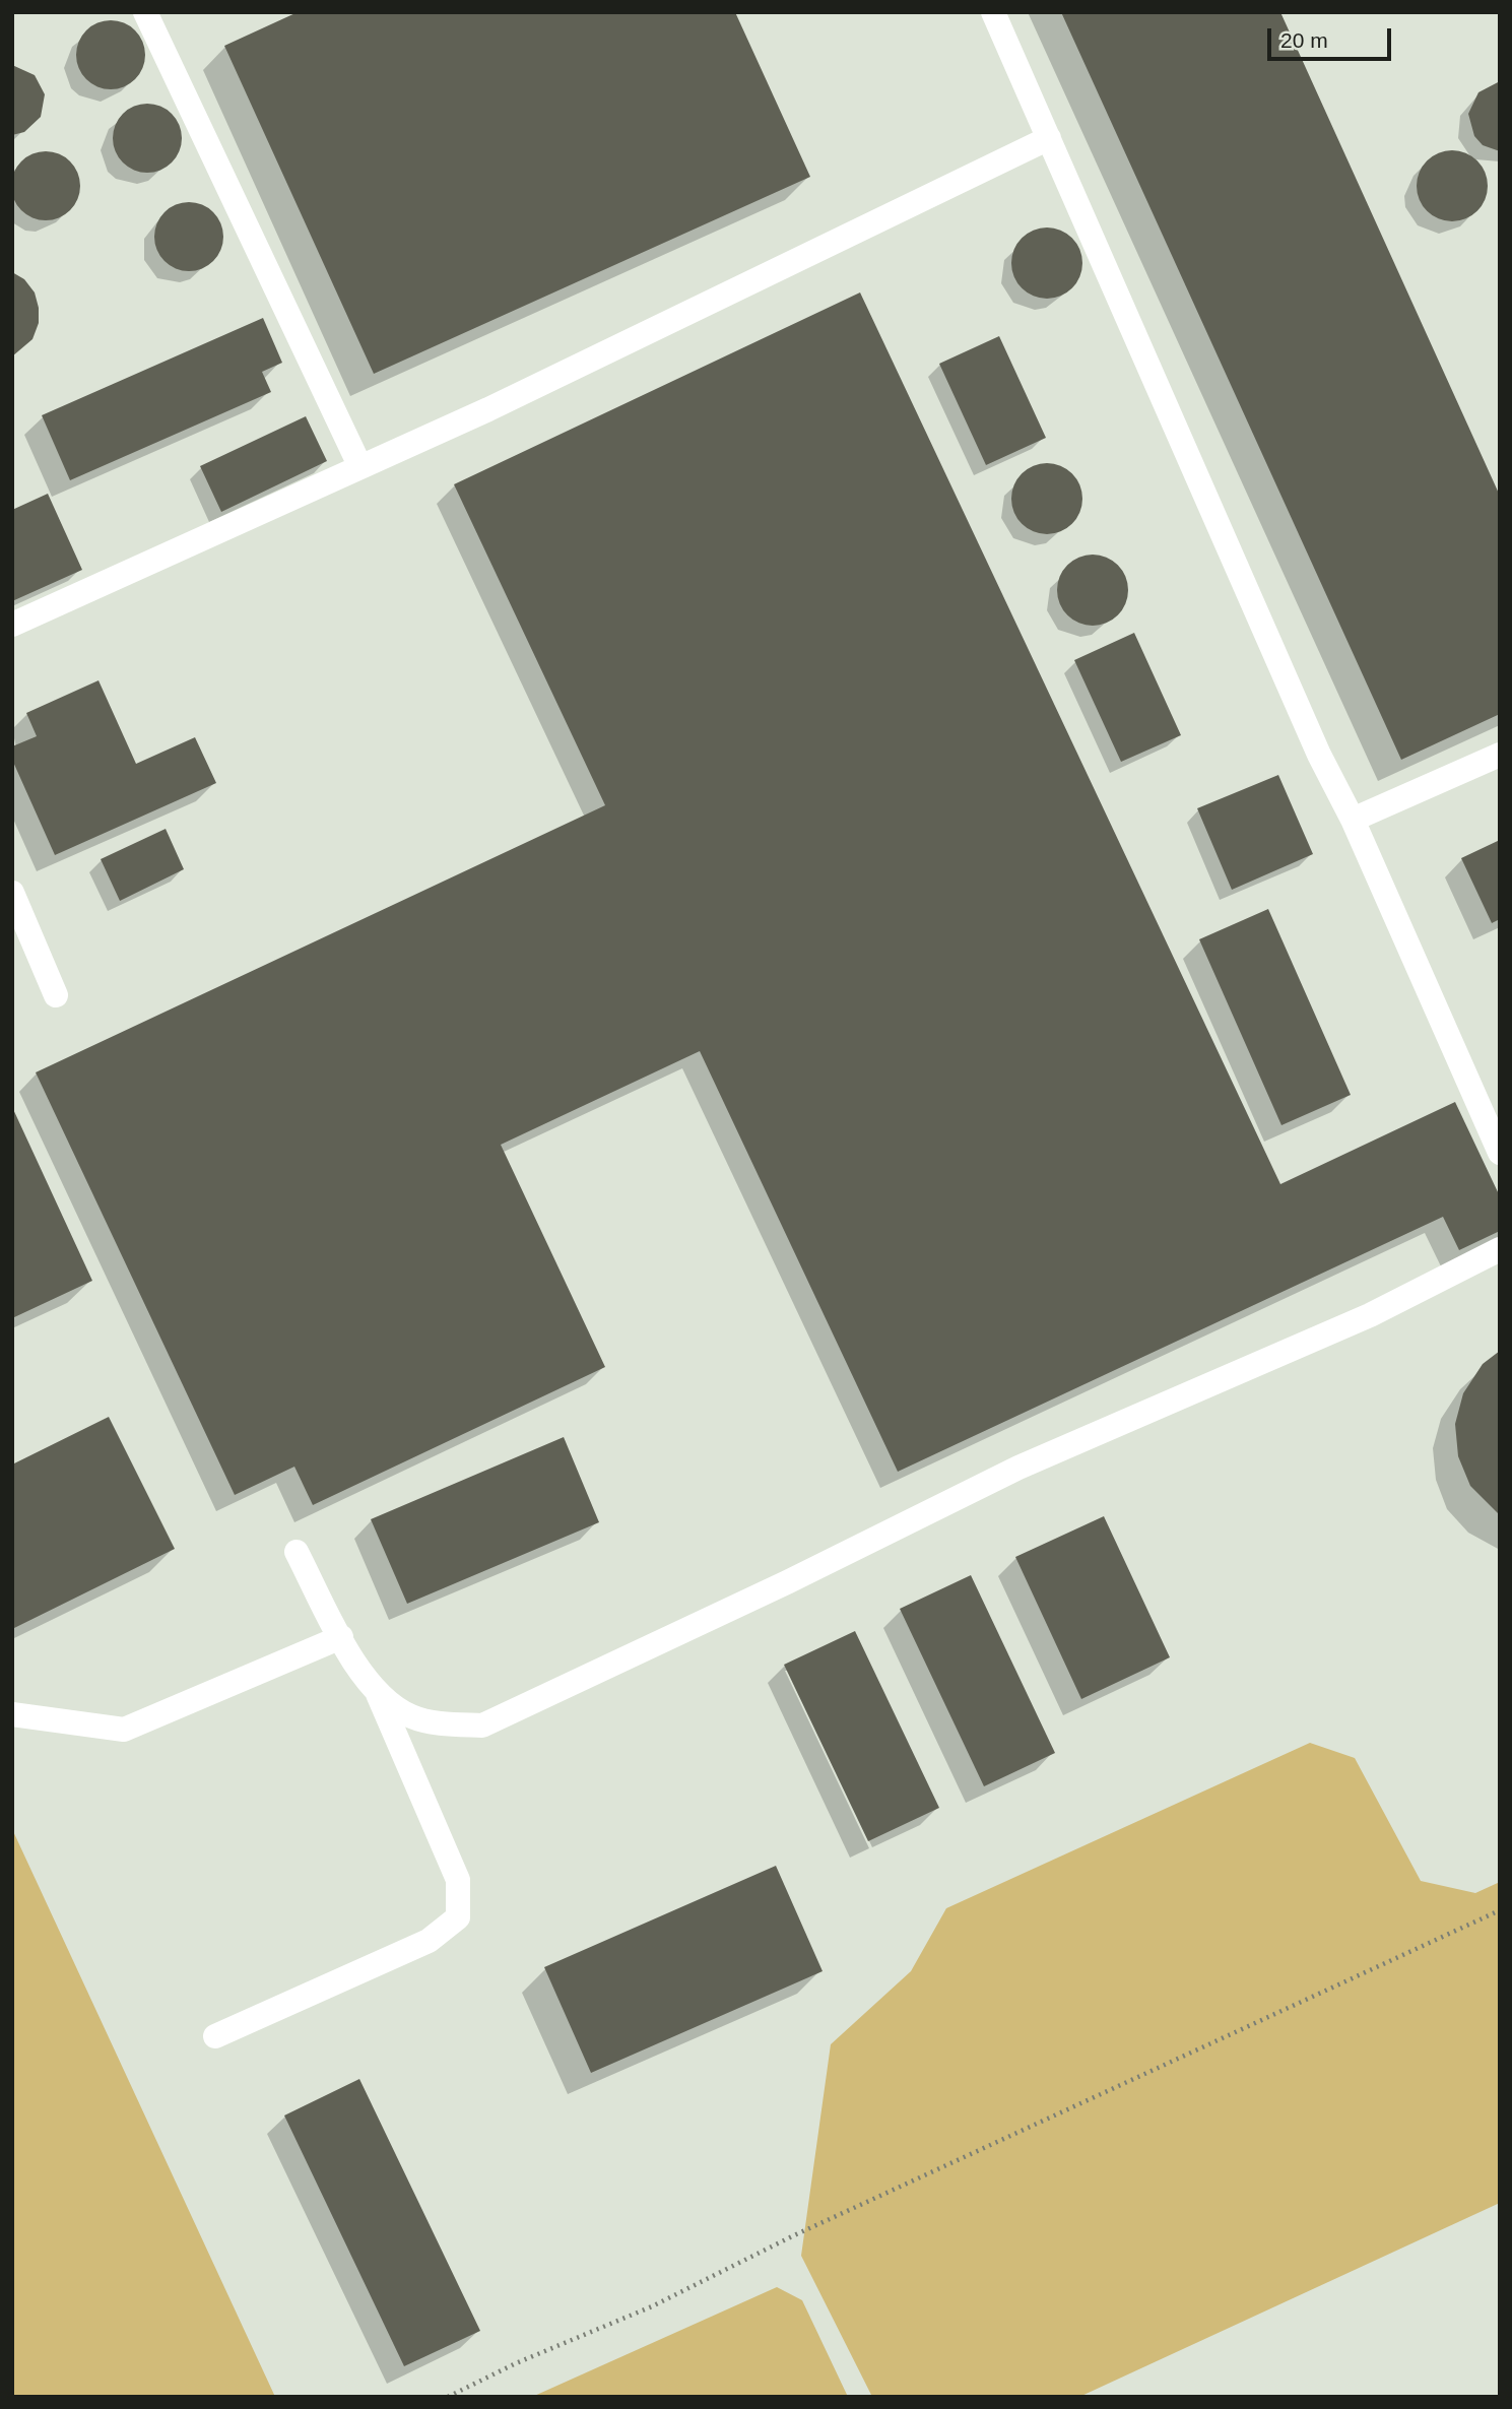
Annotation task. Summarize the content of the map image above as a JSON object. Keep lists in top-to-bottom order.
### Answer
{
  "scale_bar": "20 m"
}
